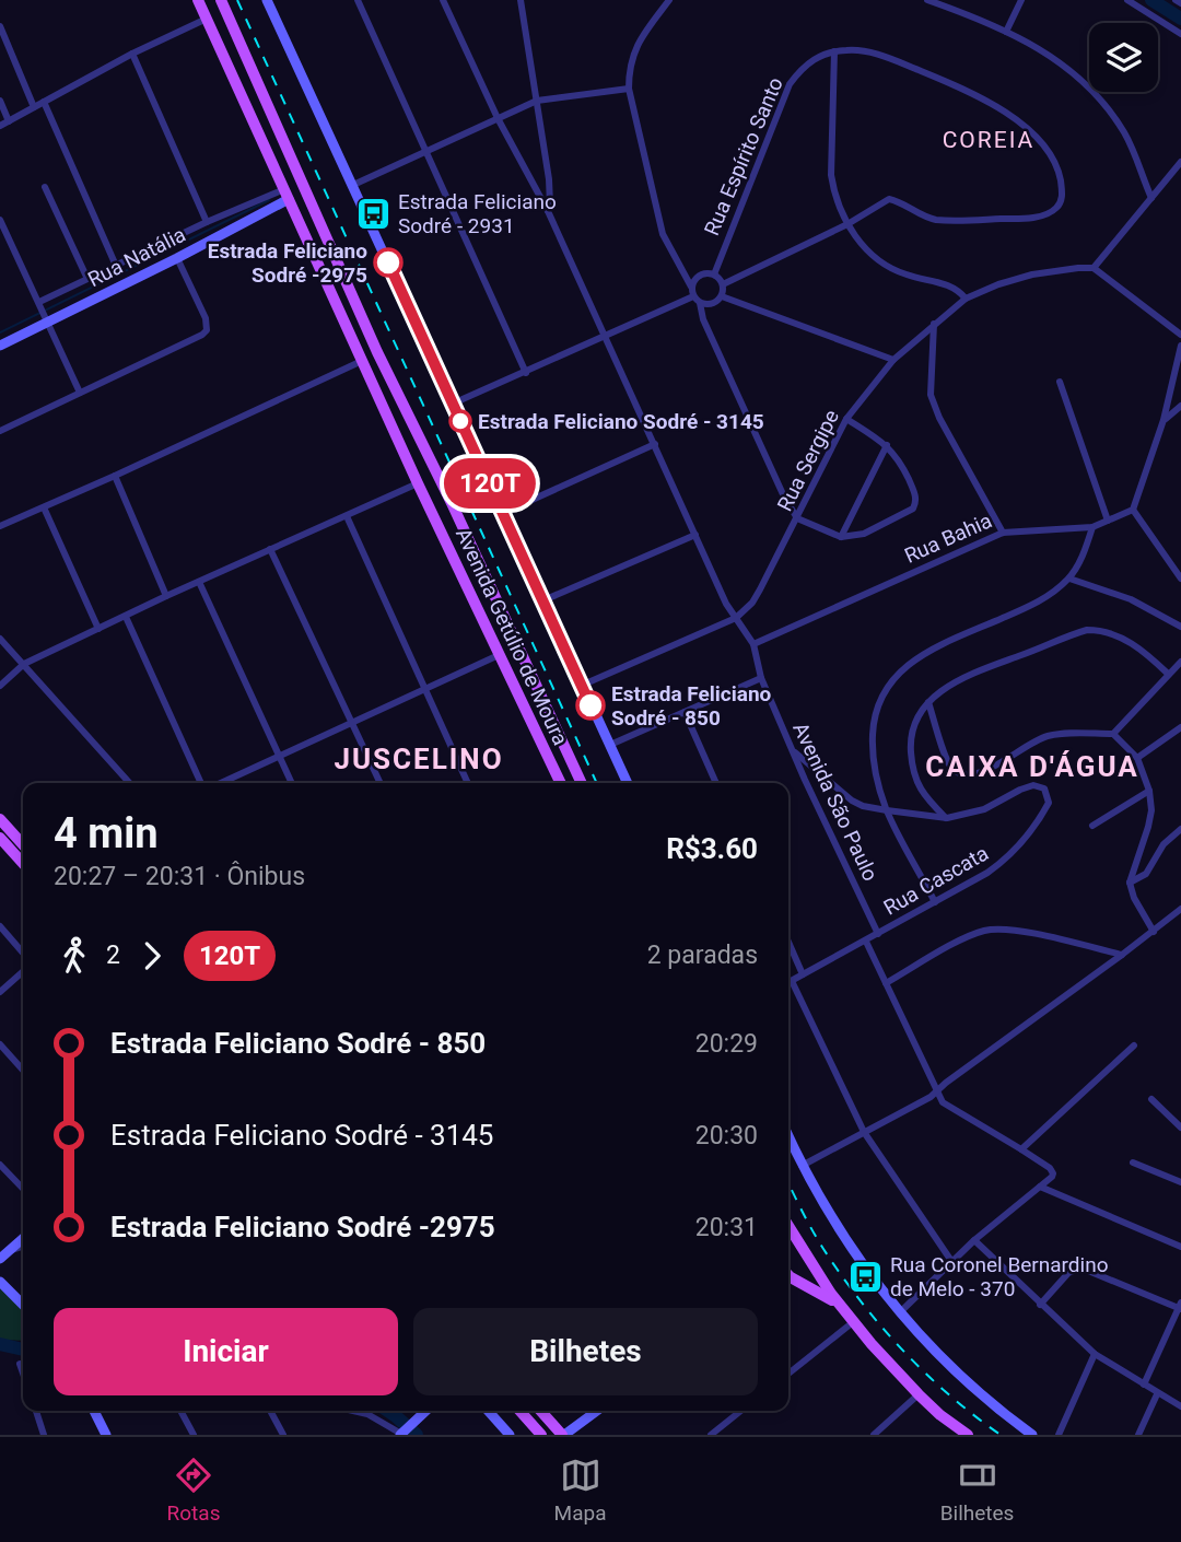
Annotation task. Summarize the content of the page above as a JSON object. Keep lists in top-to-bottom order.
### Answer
{
  "streets": {
    "main road": ["Rua Natália", "Avenida Getúlio de Moura"],
    "street": [
      "Rua Espírito Santo",
      "Rua Sergipe",
      "Rua Bahia",
      "Avenida São Paulo",
      "Rua Cascata"
    ]
  },
  "crossings": [
    ["Rua Natália", "Avenida Getúlio de Moura"],
    ["Rua Sergipe", "Avenida São Paulo"],
    ["Rua Bahia", "Avenida São Paulo"],
    ["Avenida São Paulo", "Rua Cascata"]
  ],
  "districts": ["COREIA", "JUSCELINO", "CAIXA D'ÁGUA"],
  "places": {
    "bus stop": ["Estrada Feliciano Sodré - 2931", "Rua Coronel Bernardino de Melo - 370"],
    "other": ["Estrada Feliciano Sodré -2975", "Estrada Feliciano Sodré - 3145", "Estrada Feliciano Sodré - 850"]
  },
  "lines": ["bus line 120T"],
  "page": {
    "on_map": "120T",
    "heading": ["4 min", "20:27 – 20:31 · Ônibus", "R$3.60"],
    "legs": ["2", "120T", "2 paradas"],
    "list": [
      {
        "name": "Estrada Feliciano Sodré - 850",
        "value": "20:29"
      },
      {
        "name": "Estrada Feliciano Sodré - 3145",
        "value": "20:30"
      },
      {
        "name": "Estrada Feliciano Sodré -2975",
        "value": "20:31"
      }
    ],
    "buttons": ["Iniciar", "Bilhetes"],
    "tabs": ["Rotas", "Mapa", "Bilhetes"]
  }
}
